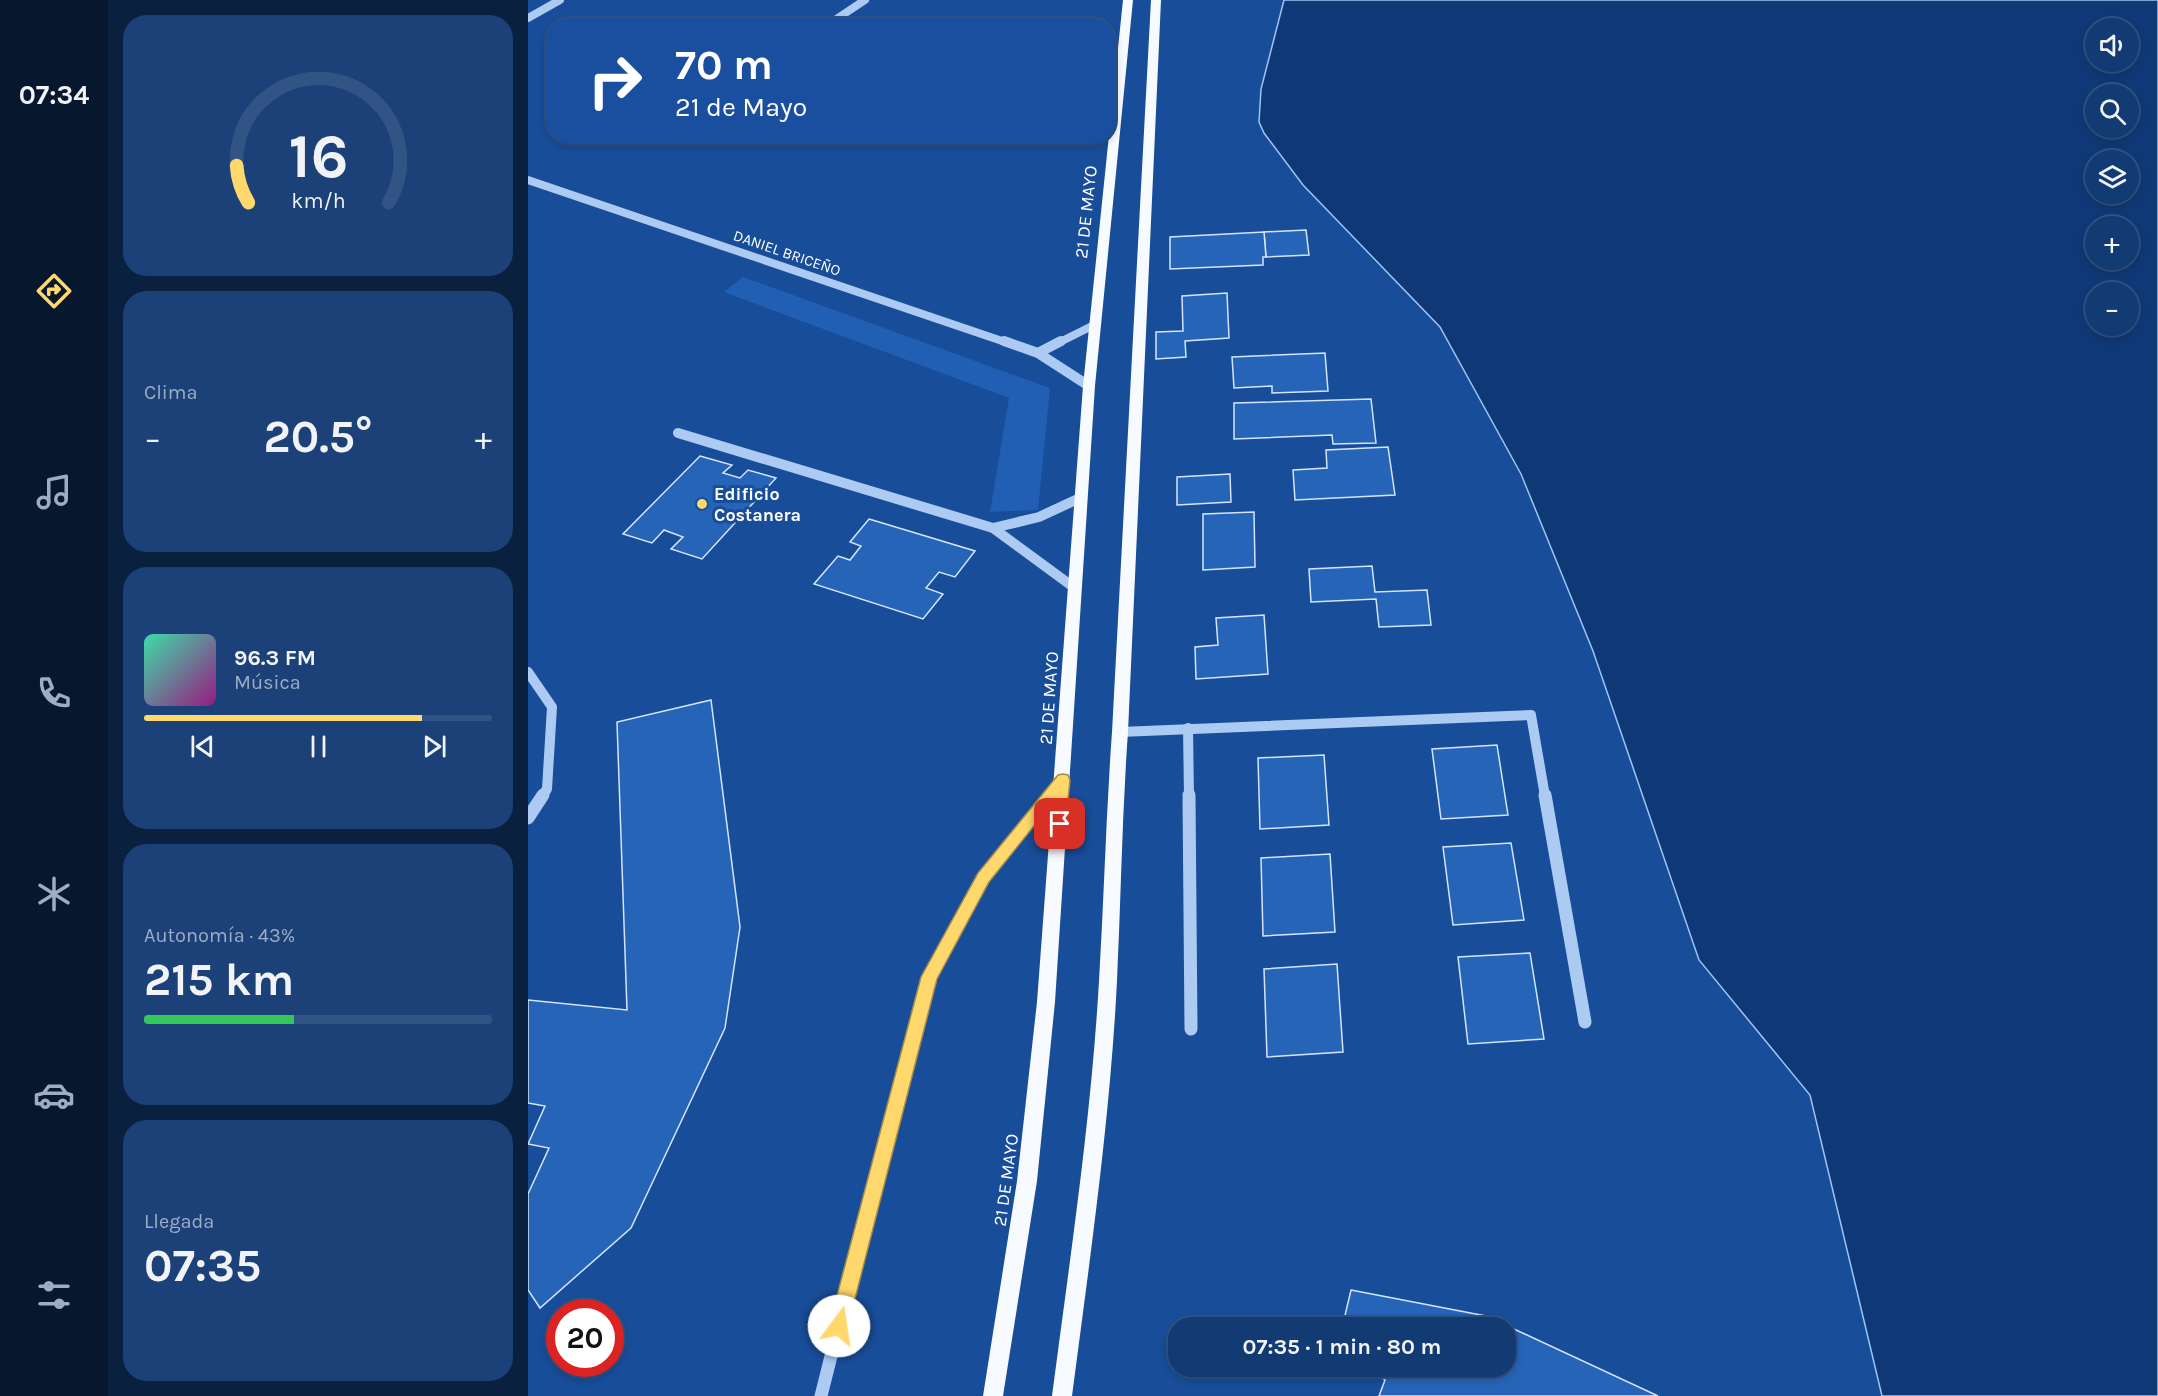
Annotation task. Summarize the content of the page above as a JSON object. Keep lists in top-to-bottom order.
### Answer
{
  "streets": {
    "main road": ["21 DE MAYO"],
    "street": ["DANIEL BRICEÑO"]
  },
  "crossings": [
    ["21 DE MAYO", "DANIEL BRICEÑO"]
  ],
  "places": ["Edificio Costanera"],
  "page": {
    "tabs": "07:34",
    "map_buttons": ["+", "−"],
    "turn": ["70 m", "21 de Mayo"],
    "tile": [
      "Clima",
      ["Autonomía · 43%", "215 km"],
      ["Llegada", "07:35"]
    ],
    "heat": ["−", "20.5°", "+"],
    "song": ["96.3 FM", "Música"],
    "limit": "20",
    "trip": "07:35 · 1 min · 80 m",
    "gauge": ["16", "km/h"]
  }
}
